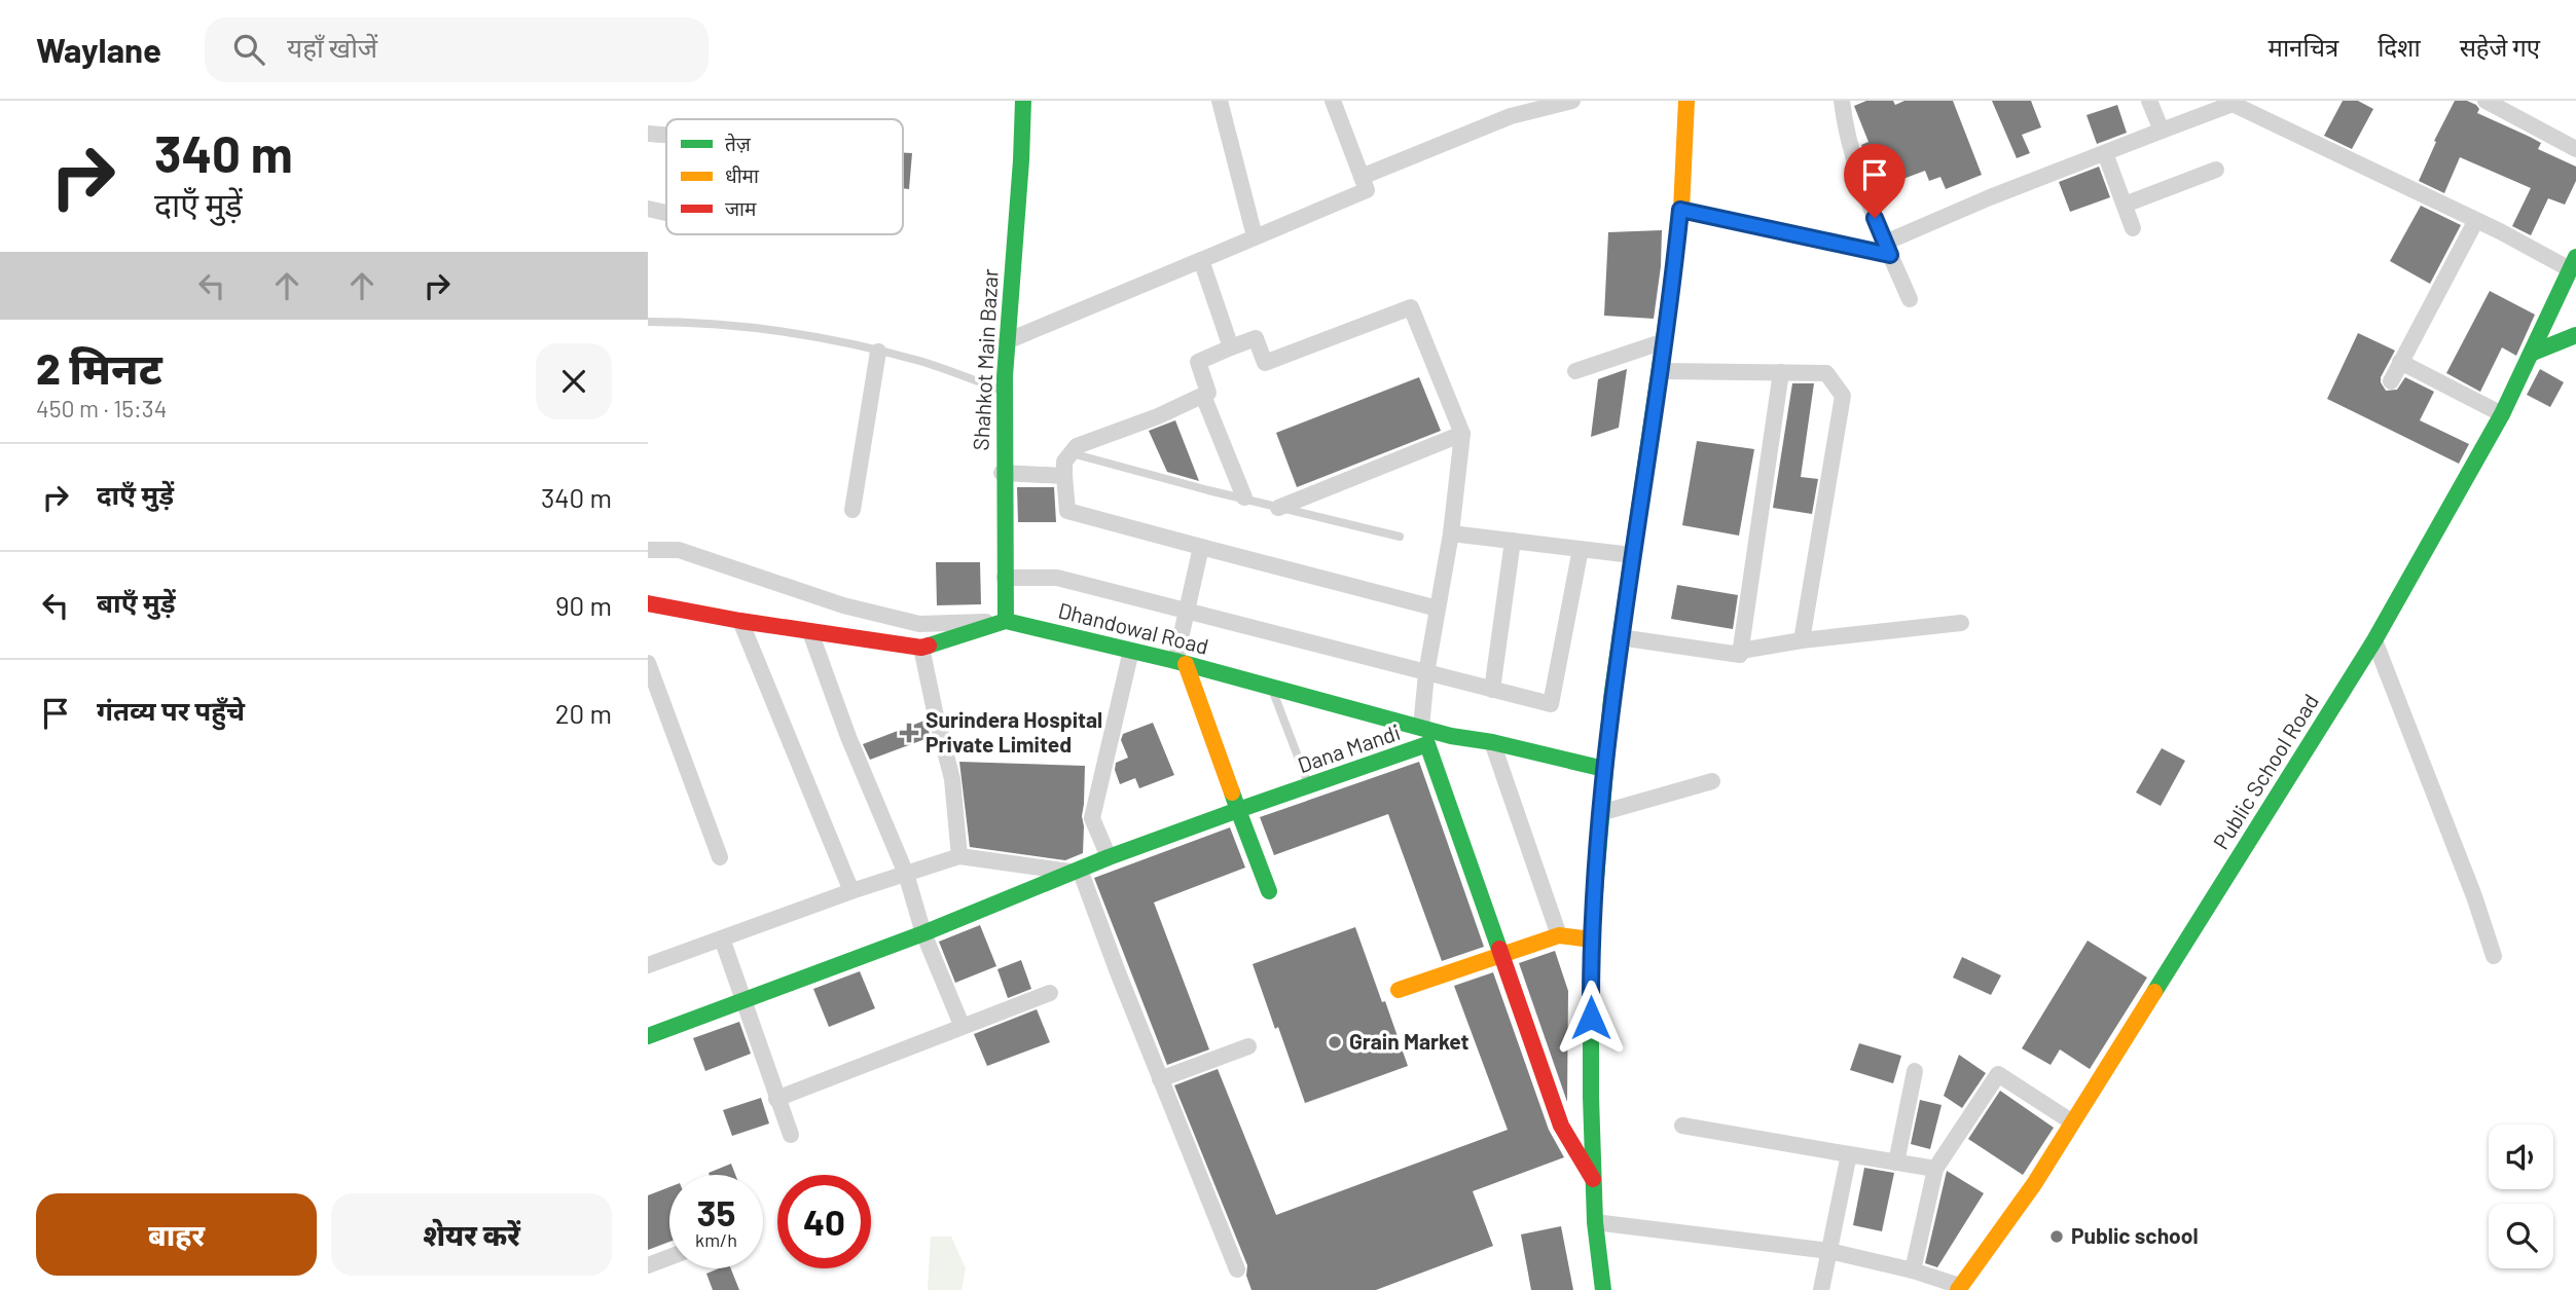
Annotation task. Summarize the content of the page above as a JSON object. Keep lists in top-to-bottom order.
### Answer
{
  "streets": {
    "street": [
      "Shahkot Main Bazar",
      "Dhandowal Road",
      "Dana Mandi",
      "Public School Road"
    ]
  },
  "crossings": [
    ["Shahkot Main Bazar", "Dhandowal Road"]
  ],
  "places": {
    "health": ["Surindera Hospital Private Limited"],
    "other": ["Grain Market", "Public school"]
  },
  "legend": ["तेज़", "धीमा", "जाम"],
  "page": {
    "header": "Waylane",
    "search": "यहाँ खोजें",
    "nav": ["मानचित्र", "दिशा", "सहेजे गए"],
    "turn": ["340 m", "दाएँ मुड़ें"],
    "heading": ["2 मिनट", "450 m · 15:34"],
    "list": [
      {
        "name": "दाएँ मुड़ें",
        "value": "340 m"
      },
      {
        "name": "बाएँ मुड़ें",
        "value": "90 m"
      },
      {
        "name": "गंतव्य पर पहुँचे",
        "value": "20 m"
      }
    ],
    "speed": "35 km/h",
    "limit": "40",
    "buttons": ["बाहर", "शेयर करें"]
  }
}
